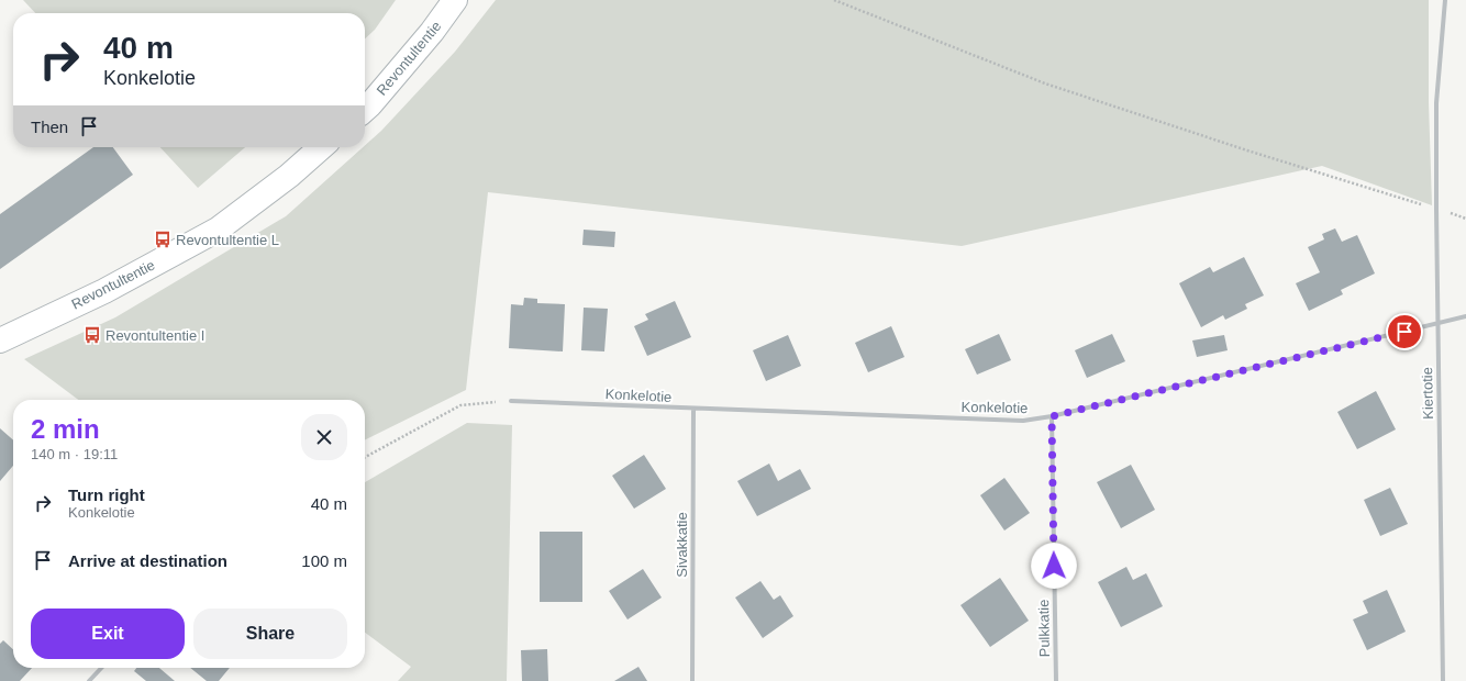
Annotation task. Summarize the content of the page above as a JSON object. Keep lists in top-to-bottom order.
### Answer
{
  "streets": {
    "street": [
      "Revontultentie",
      "Kiertotie",
      "Konkelotie",
      "Sivakkatie",
      "Pulkkatie"
    ]
  },
  "crossings": [
    ["Kiertotie", "Konkelotie"],
    ["Konkelotie", "Sivakkatie"],
    ["Konkelotie", "Pulkkatie"]
  ],
  "places": {
    "bus stop": ["Revontultentie L", "Revontultentie I"]
  },
  "page": {
    "turn": ["40 m", "Konkelotie"],
    "then": "Then",
    "heading": ["2 min", "140 m · 19:11"],
    "list": [
      {
        "name": "Turn right",
        "note": "Konkelotie",
        "value": "40 m"
      },
      {
        "name": "Arrive at destination",
        "value": "100 m"
      }
    ],
    "buttons": ["Exit", "Share"]
  }
}
